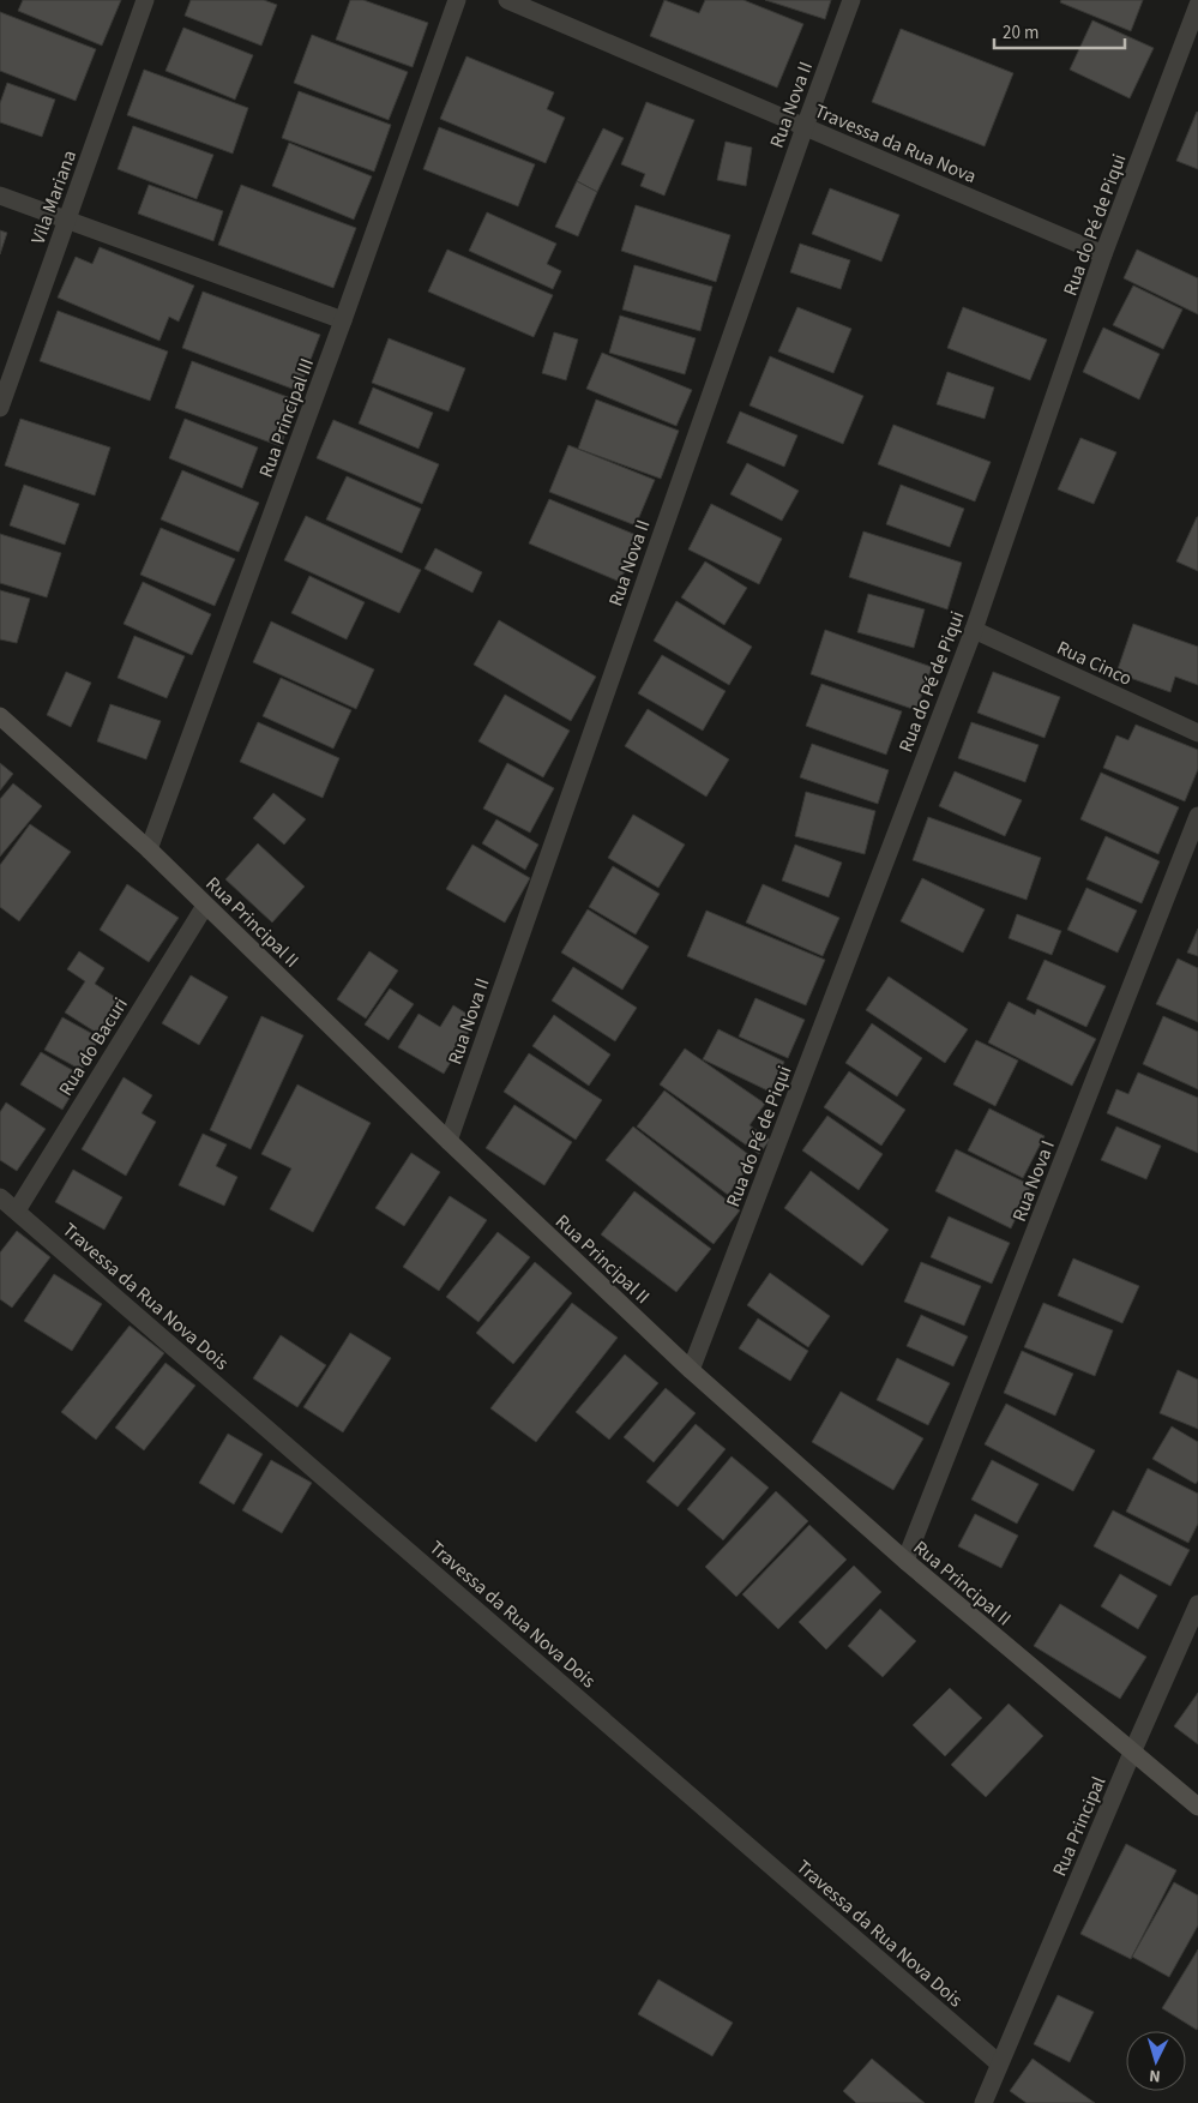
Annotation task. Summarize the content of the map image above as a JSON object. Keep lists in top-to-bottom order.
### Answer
{
  "streets": {
    "street": [
      "Rua Nova II",
      "Travessa da Rua Nova",
      "Vila Mariana",
      "Rua do Pé de Piqui",
      "Rua Principal III",
      "Rua Cinco",
      "Rua Principal II",
      "Rua do Bacuri",
      "Rua Nova I",
      "Travessa da Rua Nova Dois",
      "Rua Principal"
    ]
  },
  "crossings": [
    ["Rua Nova II", "Travessa da Rua Nova"],
    ["Rua Nova II", "Rua Principal II"],
    ["Travessa da Rua Nova", "Rua do Pé de Piqui"],
    ["Rua do Pé de Piqui", "Rua Cinco"],
    ["Rua do Pé de Piqui", "Rua Principal II"],
    ["Rua Principal III", "Rua Principal II"],
    ["Rua Principal II", "Rua do Bacuri"],
    ["Rua Principal II", "Rua Nova I"],
    ["Rua Principal II", "Rua Principal"],
    ["Rua do Bacuri", "Travessa da Rua Nova Dois"],
    ["Travessa da Rua Nova Dois", "Rua Principal"]
  ],
  "scale_bar": "20 m",
  "north": "bottom"
}
